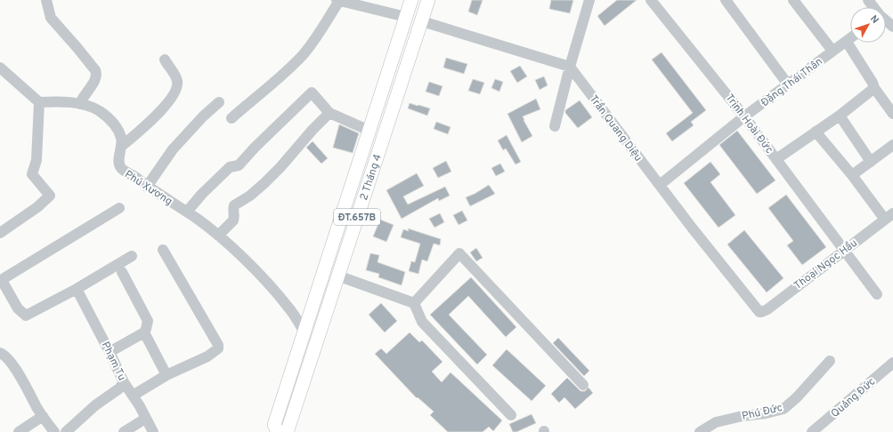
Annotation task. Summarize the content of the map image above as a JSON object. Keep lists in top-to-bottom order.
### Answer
{
  "streets": {
    "main road": ["2 Tháng 4", "ĐT.657B"],
    "street": [
      "Đặng Thái Thân",
      "Trịnh Hoài Đức",
      "Trần Quang Diệu",
      "Phú Xương",
      "Thoại Ngọc Hầu",
      "Phạm Tu",
      "Quảng Đức",
      "Phú Đức"
    ]
  },
  "crossings": [
    ["Đặng Thái Thân", "Trịnh Hoài Đức"],
    ["Đặng Thái Thân", "Trần Quang Diệu"],
    ["Trịnh Hoài Đức", "Thoại Ngọc Hầu"],
    ["Trần Quang Diệu", "Thoại Ngọc Hầu"],
    ["2 Tháng 4", "Phú Xương"]
  ],
  "north": "top right"
}
